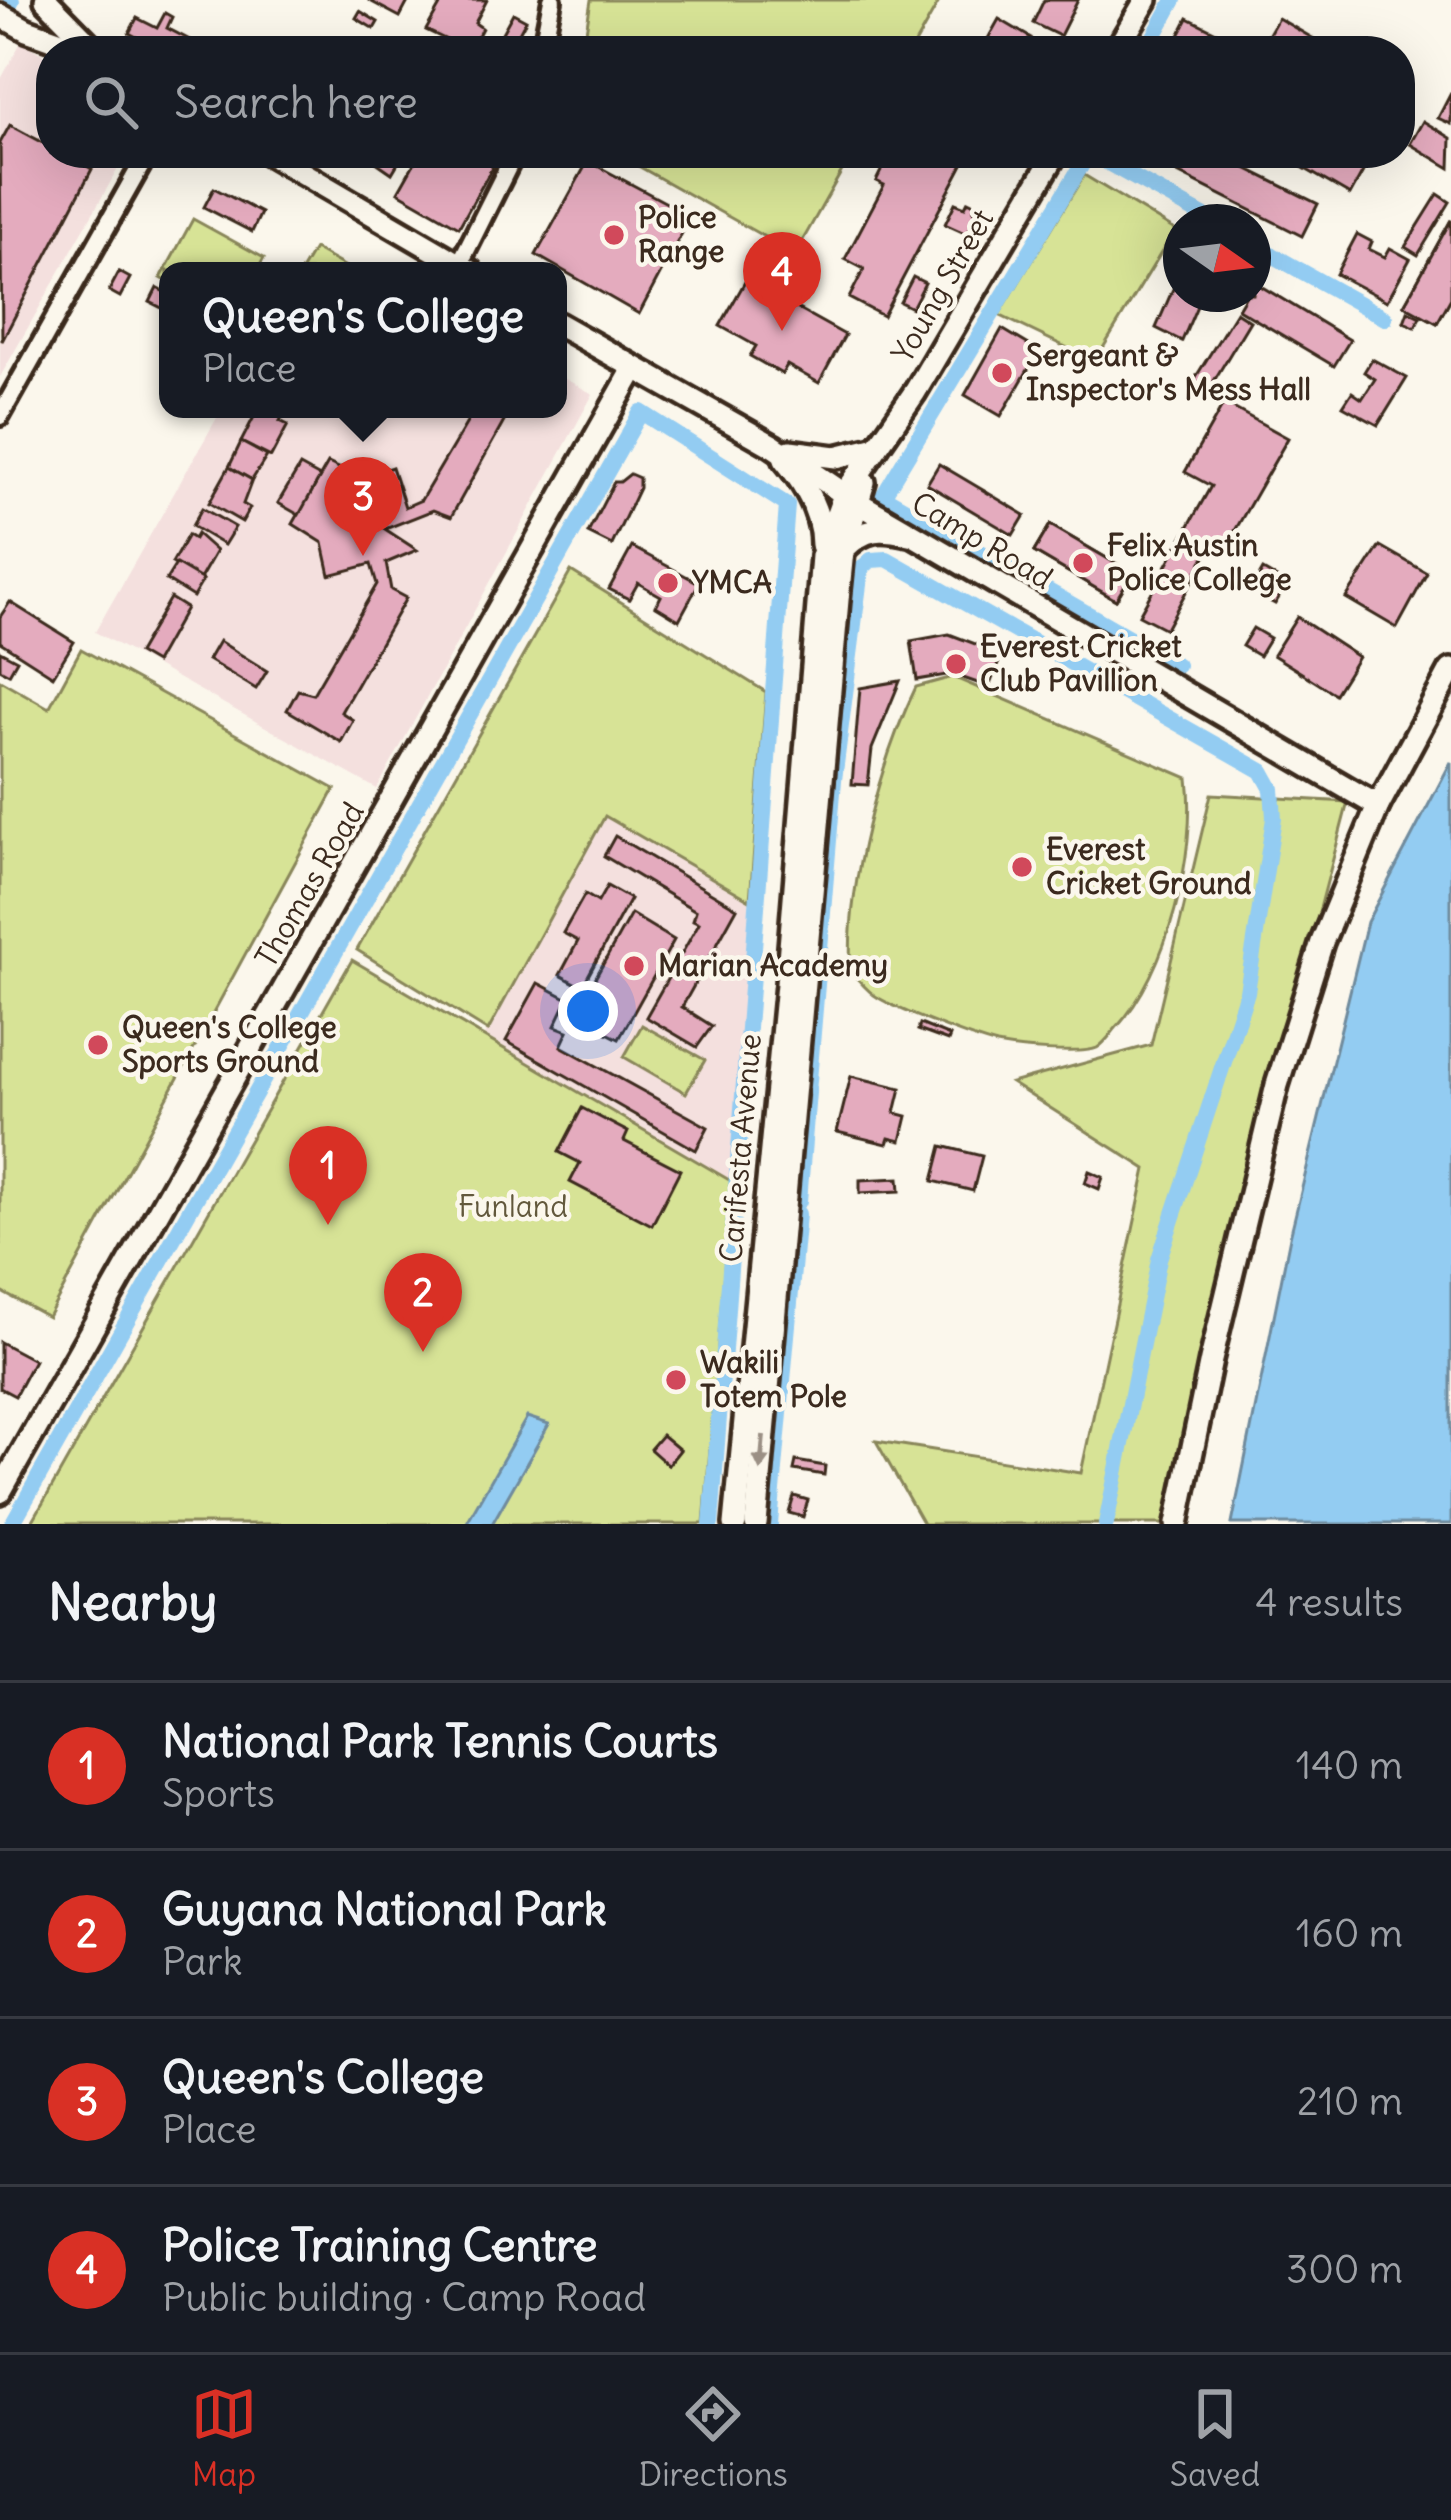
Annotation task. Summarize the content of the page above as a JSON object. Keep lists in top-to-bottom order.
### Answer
{
  "streets": {
    "main road": [
      "Young Street",
      "Camp Road",
      "Thomas Road",
      "Carifesta Avenue"
    ]
  },
  "crossings": [
    ["Young Street", "Camp Road"],
    ["Young Street", "Carifesta Avenue"],
    ["Camp Road", "Thomas Road"],
    ["Camp Road", "Carifesta Avenue"]
  ],
  "parks": ["Funland"],
  "places": [
    "Police Range",
    "Sergeant & Inspector's Mess Hall",
    "Felix Austin Police College",
    "YMCA",
    "Everest Cricket Club Pavillion",
    "Everest Cricket Ground",
    "Marian Academy",
    "Queen's College Sports Ground",
    "Wakili Totem Pole"
  ],
  "north": "right",
  "page": {
    "search": "Search here",
    "pins": [
      "4",
      "3",
      "1",
      "2"
    ],
    "popup": ["Queen's College", "Place"],
    "heading": ["Nearby", "4 results"],
    "list": [
      {
        "mark": "1",
        "name": "National Park Tennis Courts",
        "note": "Sports",
        "value": "140 m"
      },
      {
        "mark": "2",
        "name": "Guyana National Park",
        "note": "Park",
        "value": "160 m"
      },
      {
        "mark": "3",
        "name": "Queen's College",
        "note": "Place",
        "value": "210 m"
      },
      {
        "mark": "4",
        "name": "Police Training Centre",
        "note": "Public building · Camp Road",
        "value": "300 m"
      }
    ],
    "nav": ["Map", "Directions", "Saved"]
  }
}
